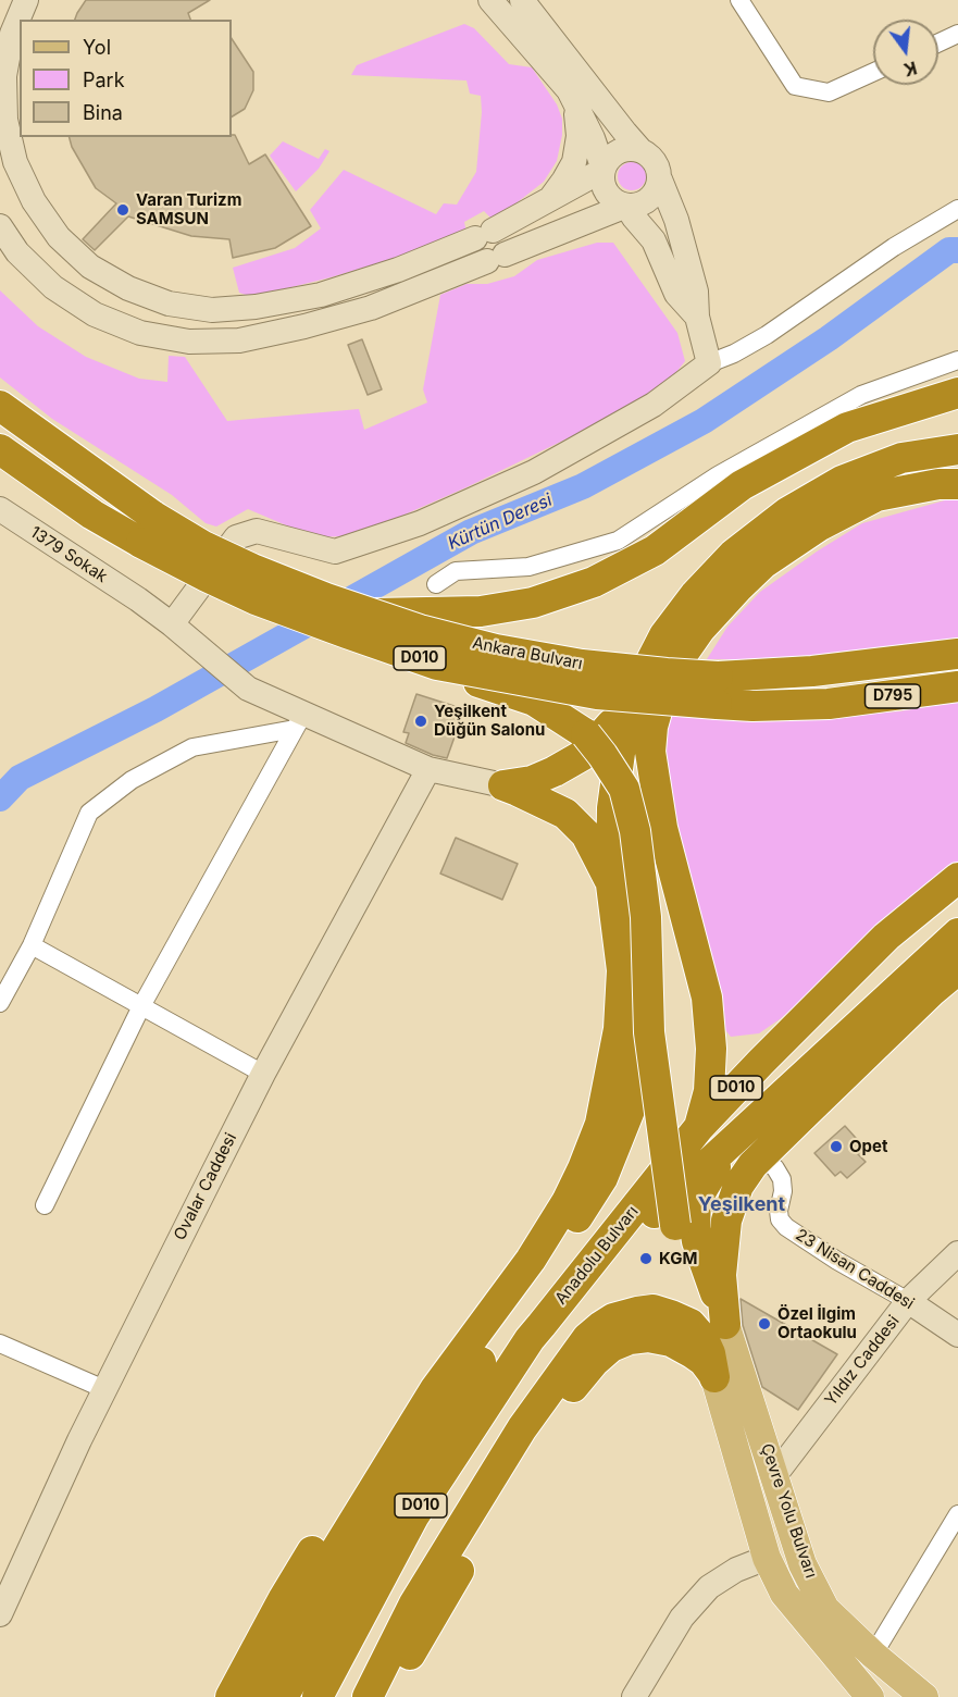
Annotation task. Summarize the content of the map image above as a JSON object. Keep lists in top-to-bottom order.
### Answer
{
  "streets": {
    "highway": [
      "Ankara Bulvarı",
      "D010",
      "D795",
      "Anadolu Bulvarı"
    ],
    "main road": ["Çevre Yolu Bulvarı"],
    "street": [
      "1379 Sokak",
      "Ovalar Caddesi",
      "23 Nisan Caddesi",
      "Yıldız Caddesi"
    ]
  },
  "crossings": [
    ["1379 Sokak", "Ovalar Caddesi"],
    ["23 Nisan Caddesi", "Yıldız Caddesi"],
    ["Yıldız Caddesi", "Çevre Yolu Bulvarı"]
  ],
  "districts": ["Yeşilkent"],
  "water": ["Kürtün Deresi"],
  "places": [
    "Varan Turizm SAMSUN",
    "Yeşilkent Düğün Salonu",
    "Opet",
    "KGM",
    "Özel İlgim Ortaokulu"
  ],
  "legend": ["Yol", "Park", "Bina"],
  "north": "bottom"
}
